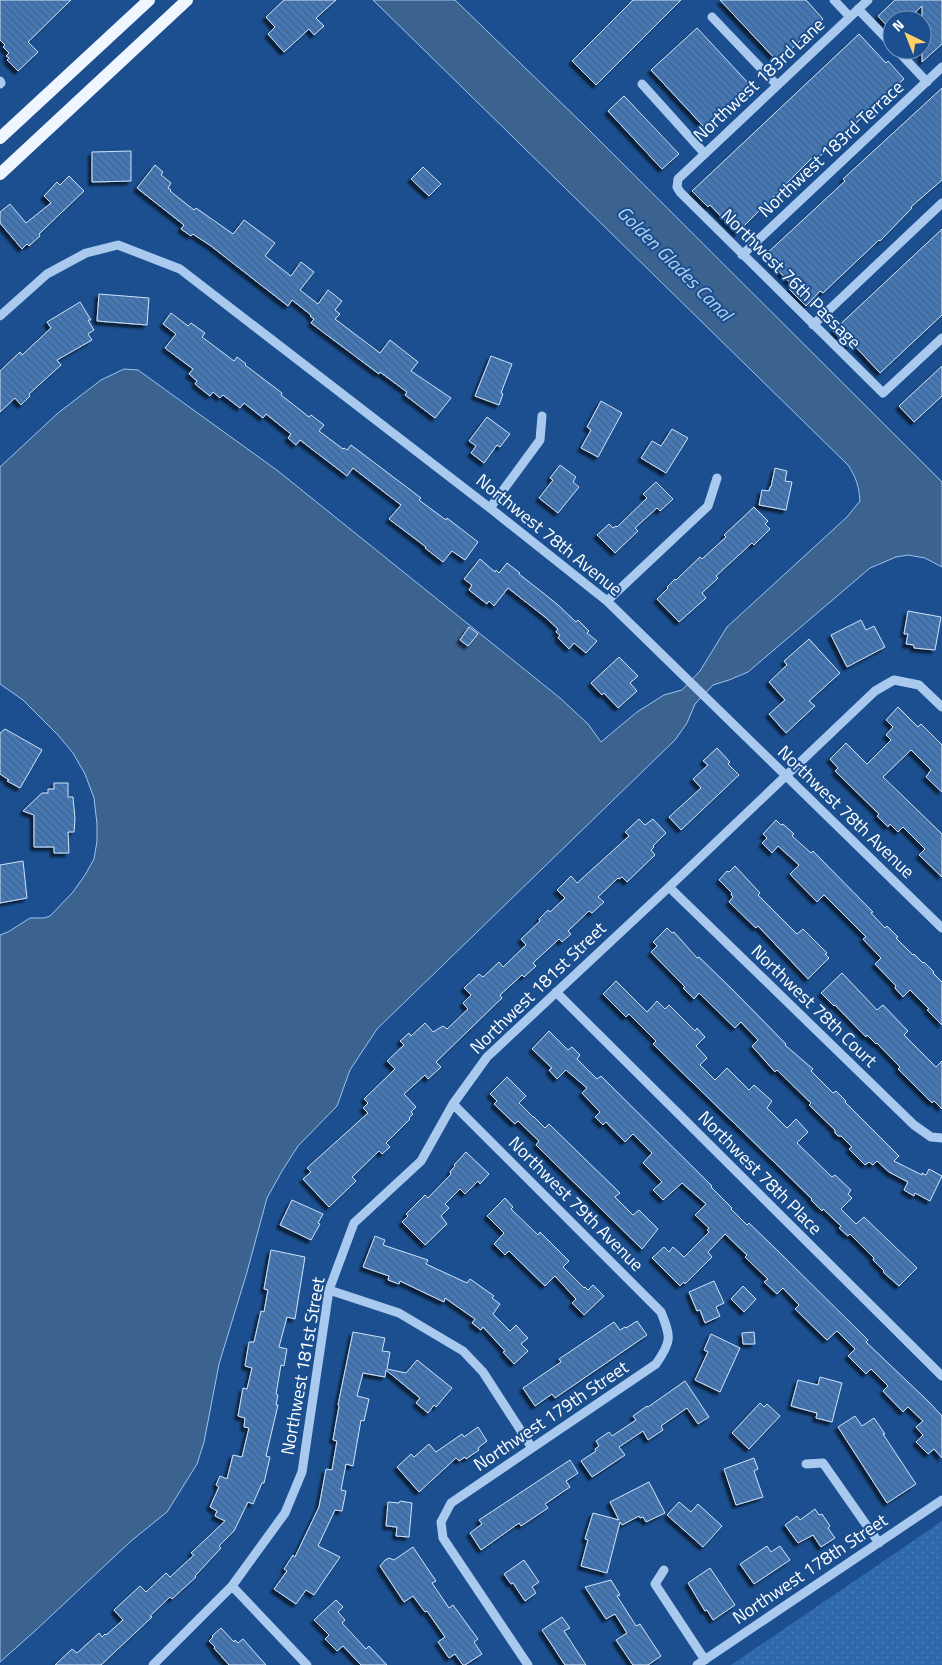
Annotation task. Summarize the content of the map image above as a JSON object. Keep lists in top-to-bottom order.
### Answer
{
  "streets": {
    "street": [
      "Northwest 183rd Lane",
      "Northwest 183rd Terrace",
      "Northwest 76th Passage",
      "Northwest 78th Avenue",
      "Northwest 181st Street",
      "Northwest 78th Court",
      "Northwest 78th Place",
      "Northwest 79th Avenue",
      "Northwest 179th Street",
      "Northwest 178th Street"
    ]
  },
  "crossings": [
    ["Northwest 183rd Lane", "Northwest 76th Passage"],
    ["Northwest 183rd Terrace", "Northwest 76th Passage"],
    ["Northwest 78th Avenue", "Northwest 181st Street"],
    ["Northwest 181st Street", "Northwest 78th Court"],
    ["Northwest 181st Street", "Northwest 78th Place"],
    ["Northwest 181st Street", "Northwest 79th Avenue"],
    ["Northwest 79th Avenue", "Northwest 179th Street"]
  ],
  "water": ["Golden Glades Canal"],
  "north": "top left"
}
